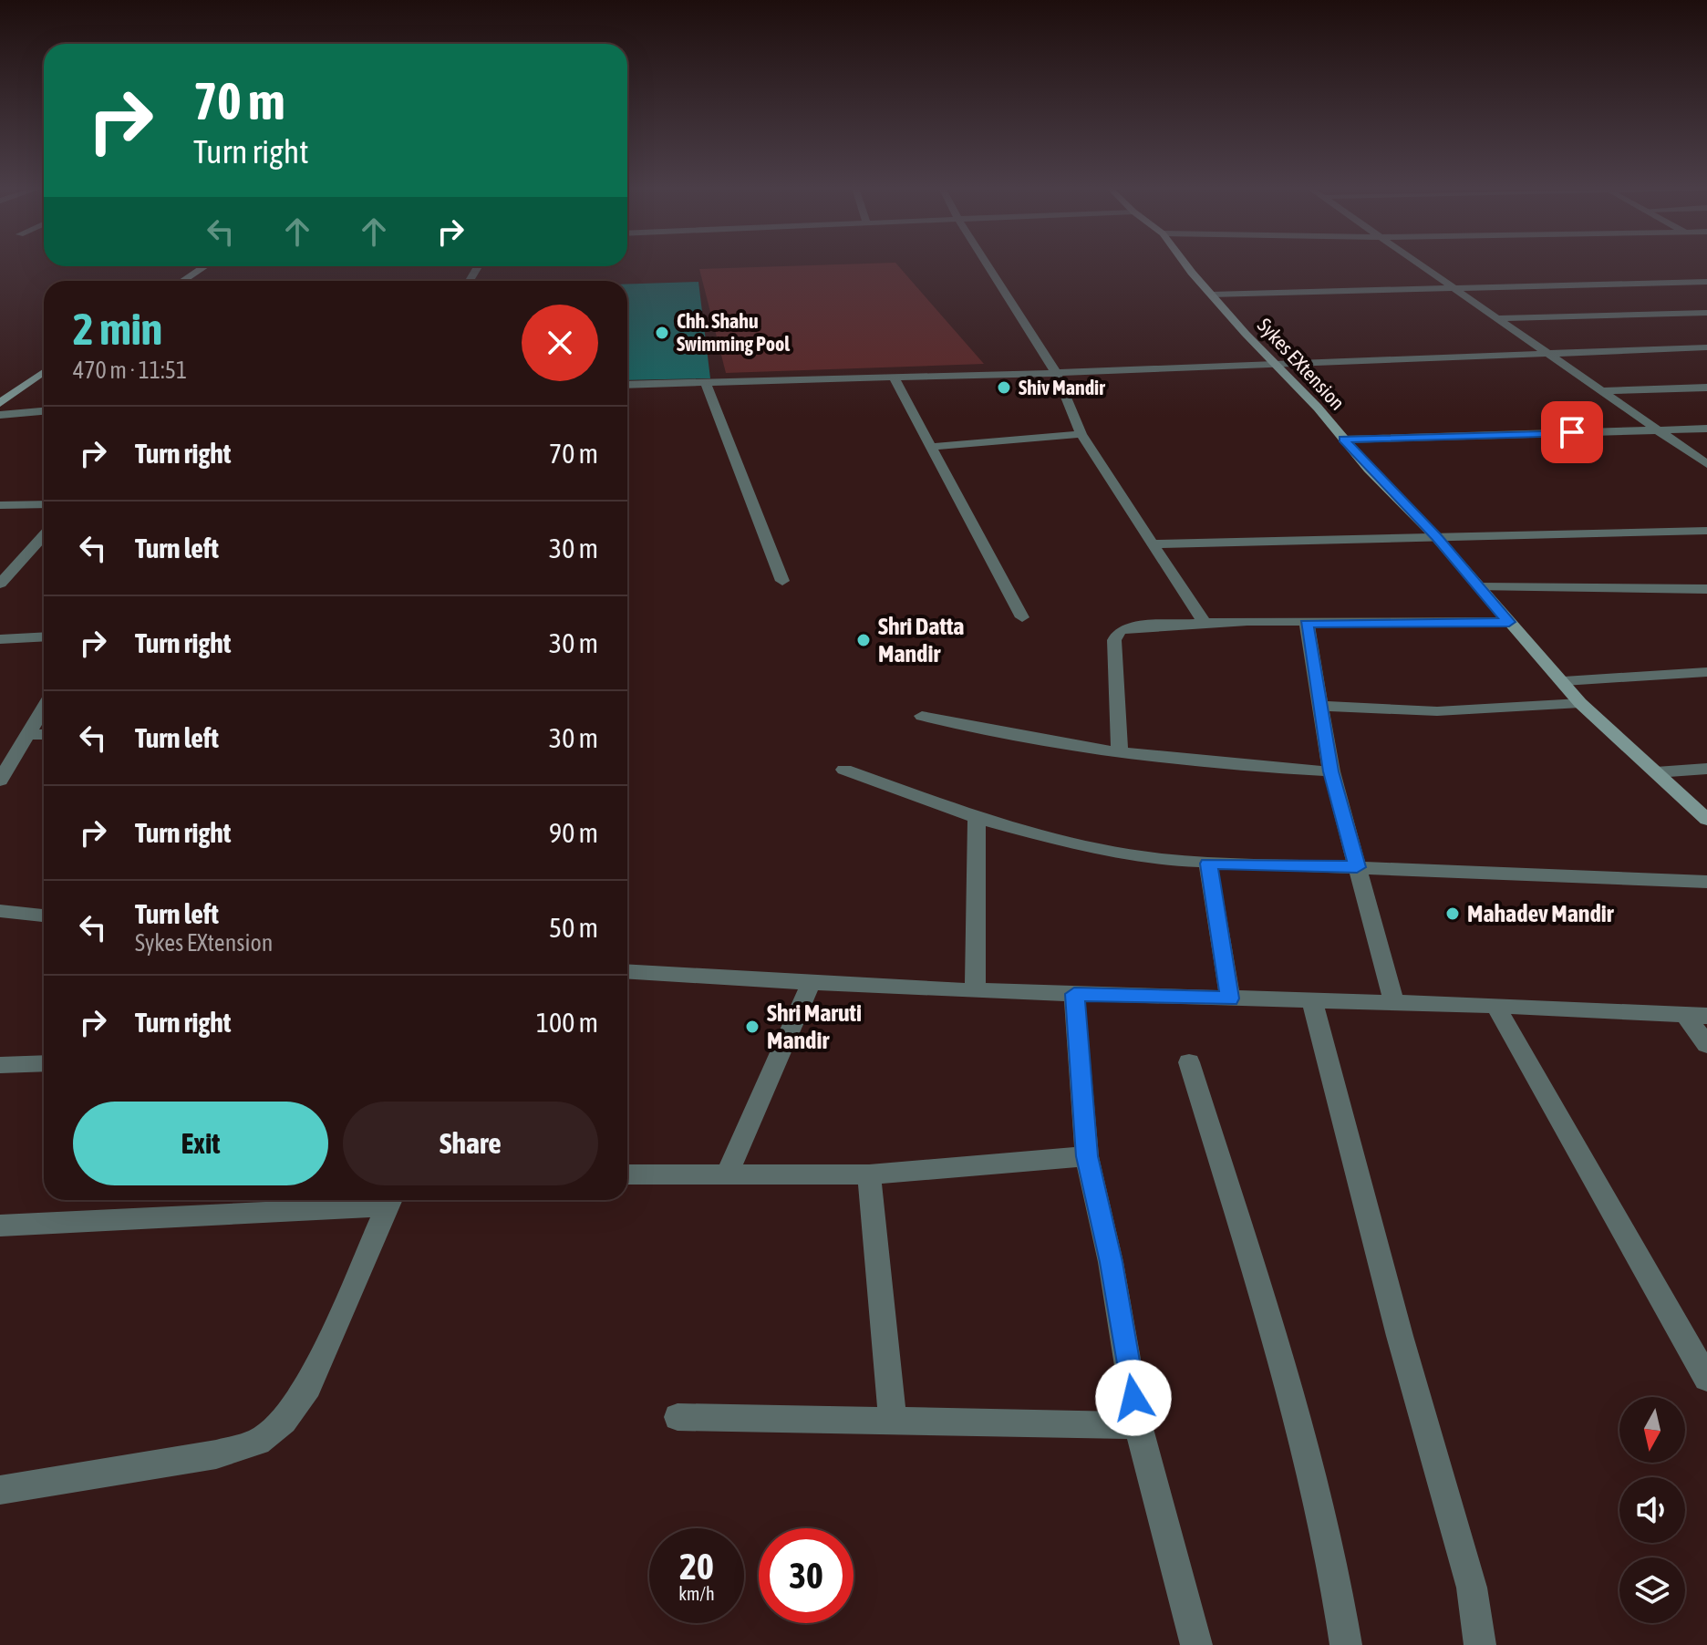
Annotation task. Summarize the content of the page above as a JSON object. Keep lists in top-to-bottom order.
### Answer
{
  "streets": {
    "street": ["Sykes EXtension"]
  },
  "places": [
    "Chh. Shahu Swimming Pool",
    "Shiv Mandir",
    "Shri Datta Mandir",
    "Mahadev Mandir",
    "Shri Maruti Mandir"
  ],
  "north": "bottom",
  "page": {
    "turn": ["70 m", "Turn right"],
    "heading": ["2 min", "470 m · 11:51"],
    "list": [
      {
        "name": "Turn right",
        "value": "70 m"
      },
      {
        "name": "Turn left",
        "value": "30 m"
      },
      {
        "name": "Turn right",
        "value": "30 m"
      },
      {
        "name": "Turn left",
        "value": "30 m"
      },
      {
        "name": "Turn right",
        "value": "90 m"
      },
      {
        "name": "Turn left",
        "note": "Sykes EXtension",
        "value": "50 m"
      },
      {
        "name": "Turn right",
        "value": "100 m"
      }
    ],
    "buttons": ["Exit", "Share"],
    "speed": "20 km/h",
    "limit": "30"
  }
}
